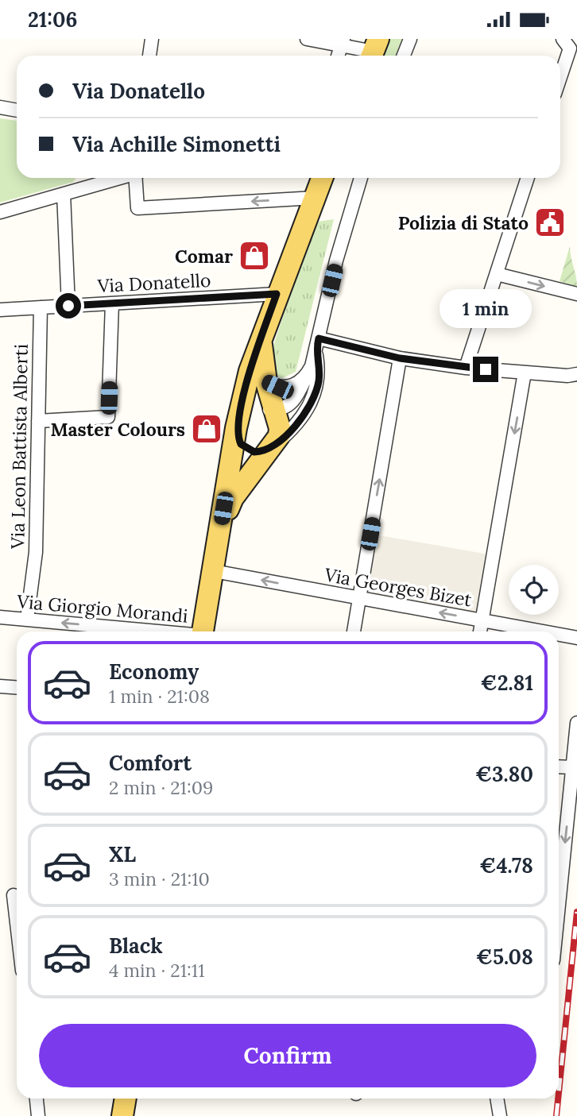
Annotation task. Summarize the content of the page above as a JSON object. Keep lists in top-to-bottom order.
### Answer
{
  "streets": {
    "street": [
      "Via Donatello",
      "Via Leon Battista Alberti",
      "Via Georges Bizet",
      "Via Giorgio Morandi"
    ]
  },
  "crossings": [
    ["Via Donatello", "Via Leon Battista Alberti"],
    ["Via Leon Battista Alberti", "Via Giorgio Morandi"]
  ],
  "one_way": ["Via Georges Bizet", "Via Giorgio Morandi"],
  "places": {
    "public building": ["Polizia di Stato"],
    "shop": ["Comar", "Master Colours"]
  },
  "page": {
    "status": "21:06",
    "banner": ["Via Donatello", "Via Achille Simonetti"],
    "bubble": "1 min",
    "list": [
      {
        "name": "Economy",
        "note": "1 min · 21:08",
        "value": "€2.81"
      },
      {
        "name": "Comfort",
        "note": "2 min · 21:09",
        "value": "€3.80"
      },
      {
        "name": "XL",
        "note": "3 min · 21:10",
        "value": "€4.78"
      },
      {
        "name": "Black",
        "note": "4 min · 21:11",
        "value": "€5.08"
      }
    ],
    "buttons": "Confirm"
  }
}
